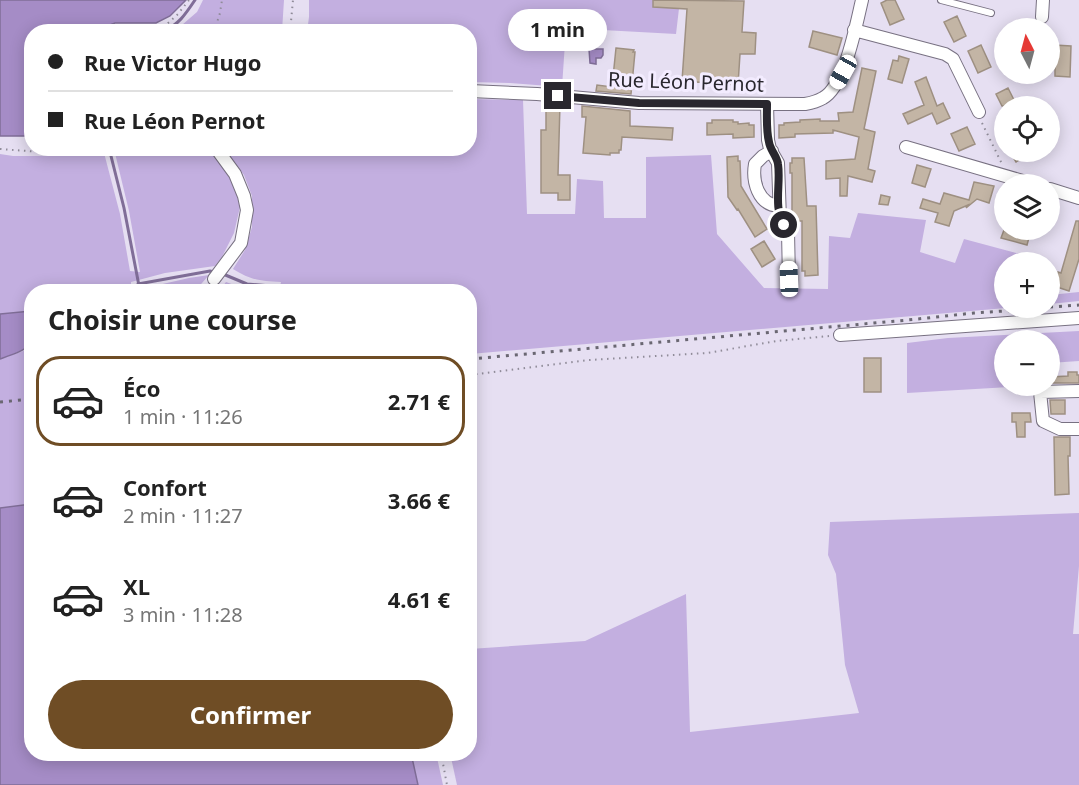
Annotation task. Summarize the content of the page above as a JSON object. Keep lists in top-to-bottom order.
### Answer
{
  "streets": {
    "street": ["Rue Léon Pernot"]
  },
  "north": "top",
  "page": {
    "bubble": "1 min",
    "map_buttons": ["+", "−"],
    "banner": ["Rue Victor Hugo", "Rue Léon Pernot"],
    "heading": "Choisir une course",
    "list": [
      {
        "name": "Éco",
        "note": "1 min · 11:26",
        "value": "2.71 €"
      },
      {
        "name": "Confort",
        "note": "2 min · 11:27",
        "value": "3.66 €"
      },
      {
        "name": "XL",
        "note": "3 min · 11:28",
        "value": "4.61 €"
      }
    ],
    "buttons": "Confirmer"
  }
}
